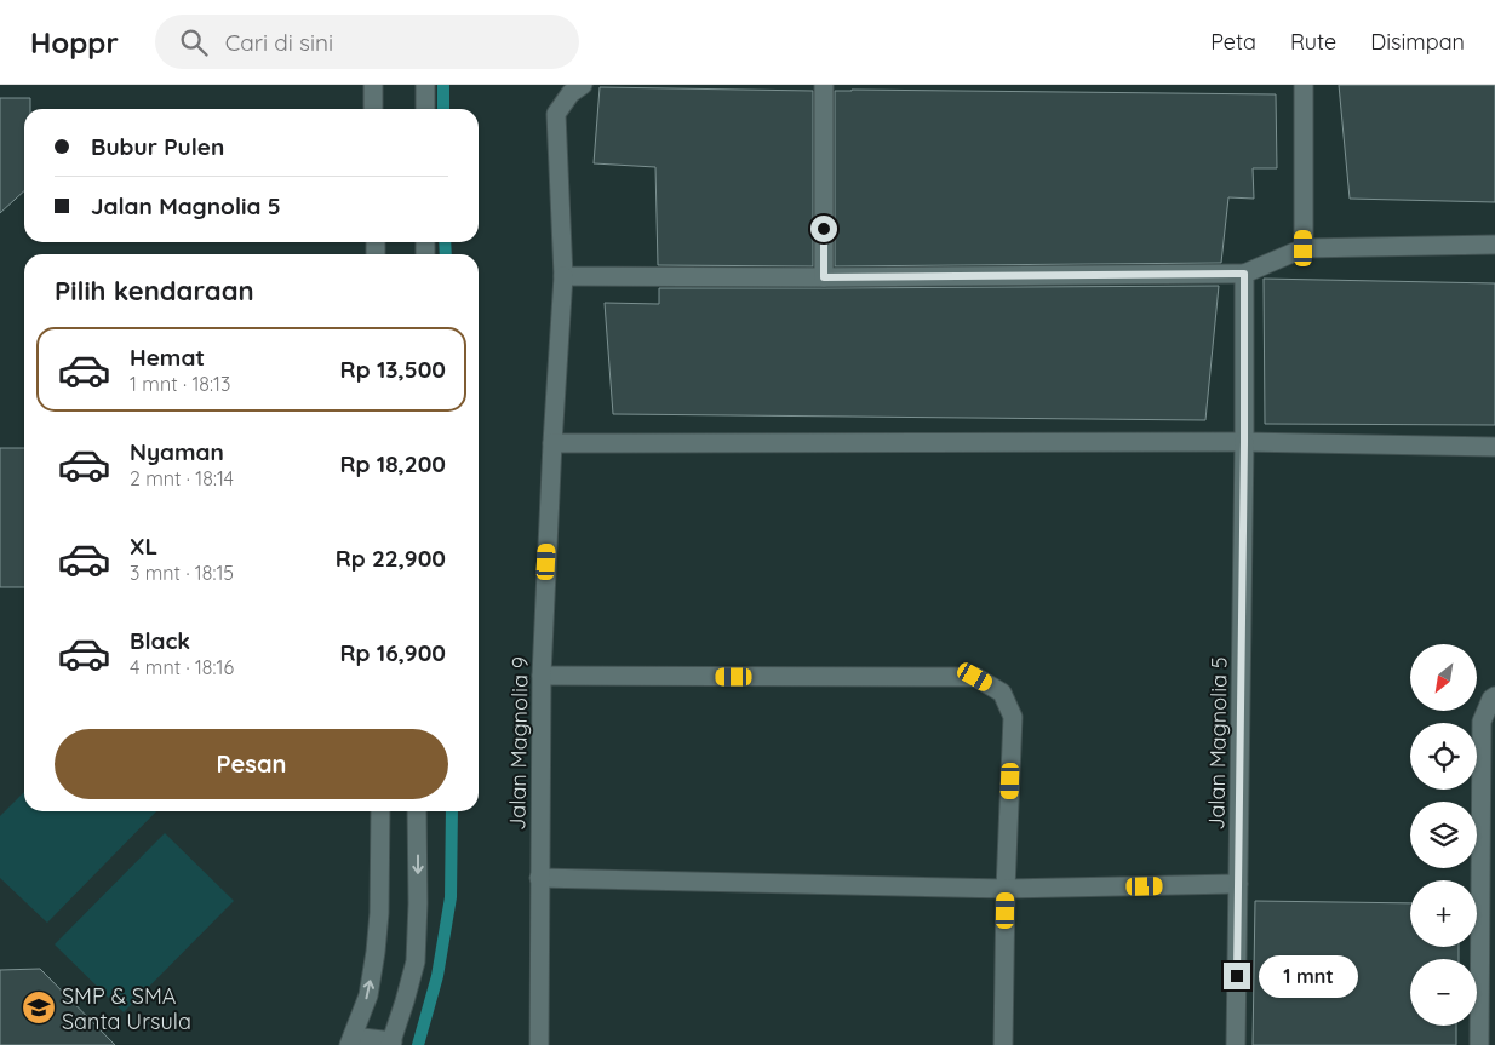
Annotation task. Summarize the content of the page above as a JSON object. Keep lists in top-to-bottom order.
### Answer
{
  "streets": {
    "street": ["Jalan Magnolia 9", "Jalan Magnolia 5"]
  },
  "places": {
    "school or university": ["SMP & SMA Santa Ursula"]
  },
  "north": "bottom left",
  "page": {
    "header": "Hoppr",
    "search": "Cari di sini",
    "nav": ["Peta", "Rute", "Disimpan"],
    "banner": ["Bubur Pulen", "Jalan Magnolia 5"],
    "heading": "Pilih kendaraan",
    "list": [
      {
        "name": "Hemat",
        "note": "1 mnt · 18:13",
        "value": "Rp 13,500"
      },
      {
        "name": "Nyaman",
        "note": "2 mnt · 18:14",
        "value": "Rp 18,200"
      },
      {
        "name": "XL",
        "note": "3 mnt · 18:15",
        "value": "Rp 22,900"
      },
      {
        "name": "Black",
        "note": "4 mnt · 18:16",
        "value": "Rp 16,900"
      }
    ],
    "map_buttons": ["+", "−"],
    "buttons": "Pesan",
    "bubble": "1 mnt"
  }
}
